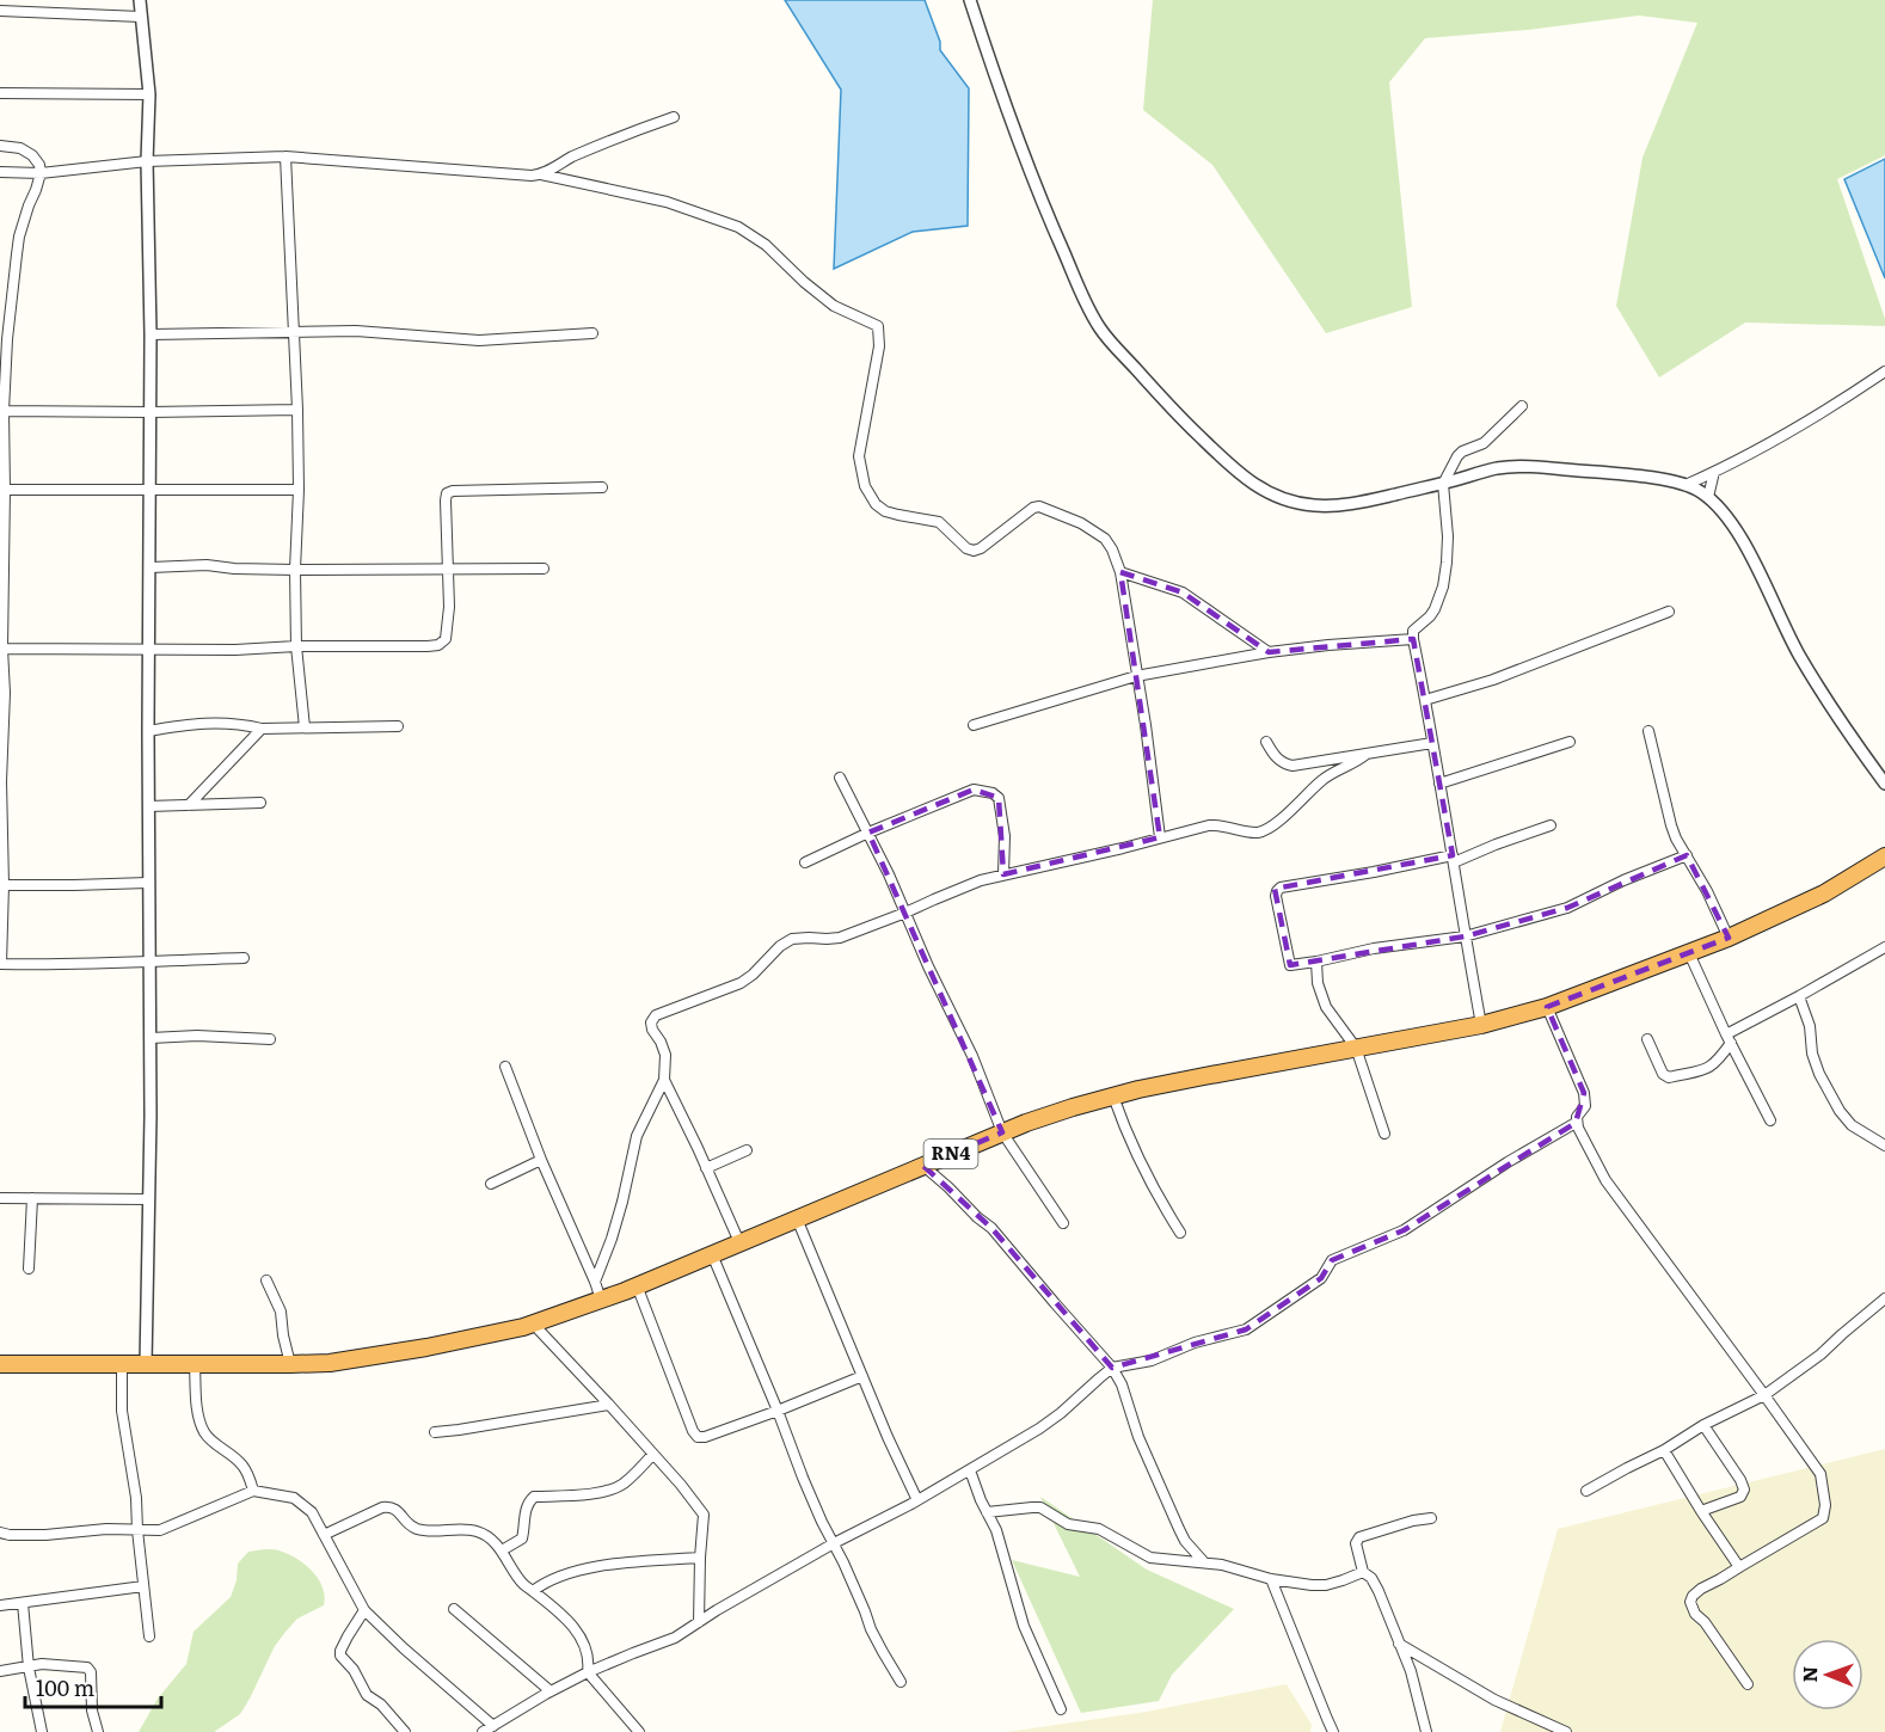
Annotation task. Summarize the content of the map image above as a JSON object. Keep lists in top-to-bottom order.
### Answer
{
  "streets": {
    "highway": ["RN4"]
  },
  "scale_bar": "100 m",
  "north": "left"
}
